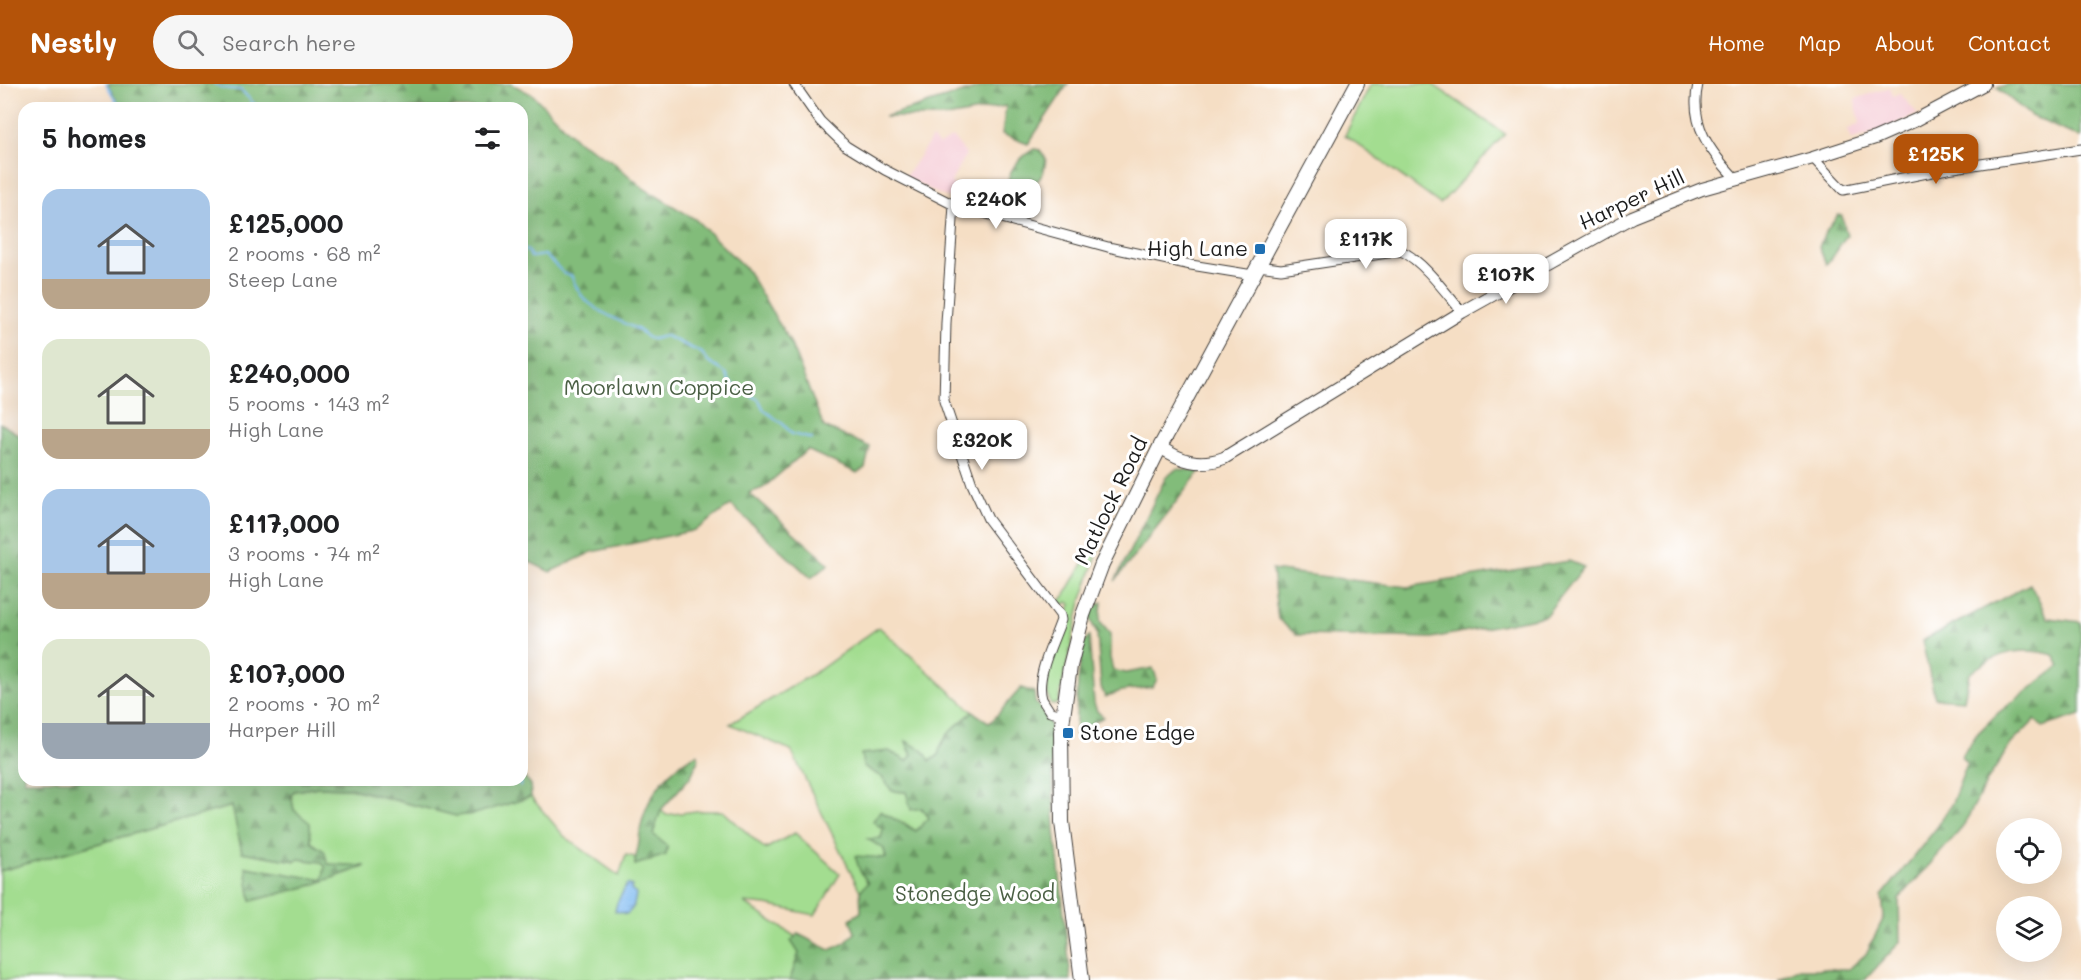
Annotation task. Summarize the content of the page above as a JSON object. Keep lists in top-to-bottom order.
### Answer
{
  "streets": {
    "main road": ["Matlock Road"],
    "street": ["Harper Hill"]
  },
  "crossings": [
    ["Harper Hill", "Matlock Road"]
  ],
  "parks": ["Moorlawn Coppice", "Stonedge Wood"],
  "places": {
    "transit": ["High Lane", "Stone Edge"]
  },
  "page": {
    "header": "Nestly",
    "search": "Search here",
    "nav": [
      "Home",
      "Map",
      "About",
      "Contact"
    ],
    "heading": "5 homes",
    "price": [
      "£125K",
      "£240K",
      "£117K",
      "£107K",
      "£320K"
    ],
    "list": [
      {
        "name": "£125,000",
        "note": "2 rooms · 68 m² · Steep Lane"
      },
      {
        "name": "£240,000",
        "note": "5 rooms · 143 m² · High Lane"
      },
      {
        "name": "£117,000",
        "note": "3 rooms · 74 m² · High Lane"
      },
      {
        "name": "£107,000",
        "note": "2 rooms · 70 m² · Harper Hill"
      }
    ]
  }
}
